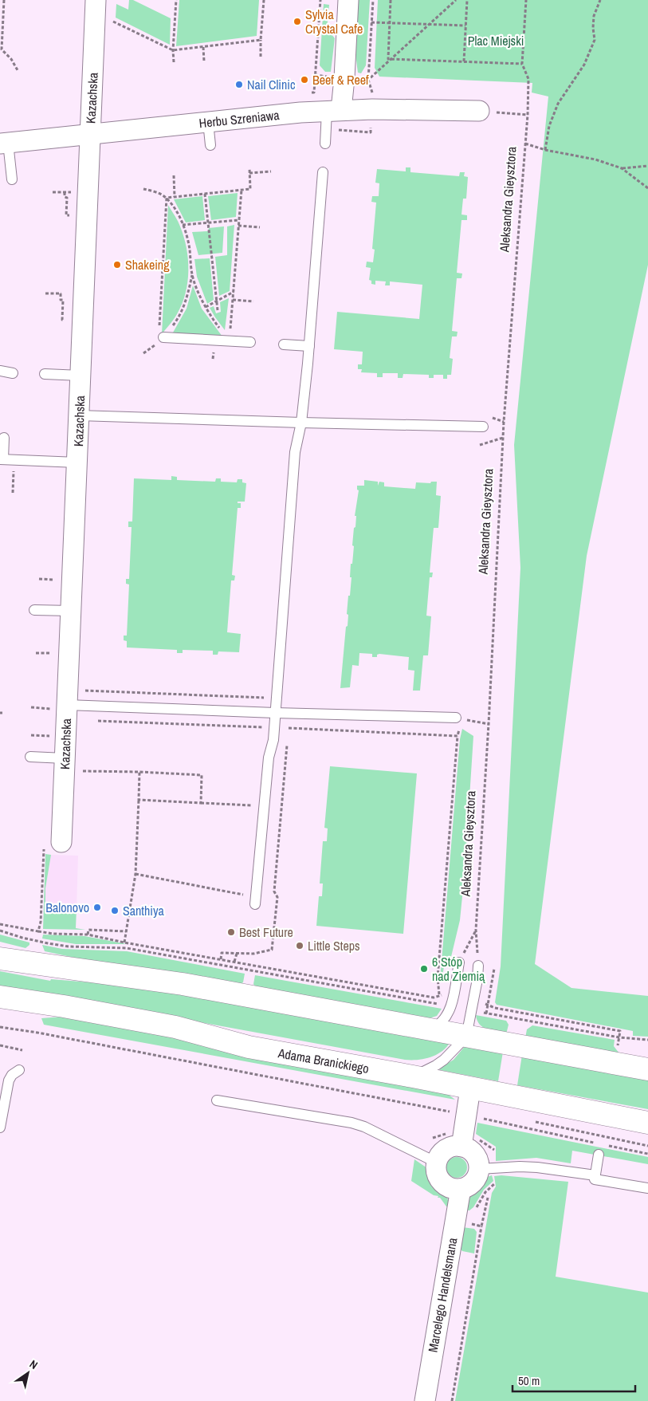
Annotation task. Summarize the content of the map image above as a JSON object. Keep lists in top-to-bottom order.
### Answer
{
  "streets": {
    "main road": ["Adama Branickiego"],
    "street": ["Kazachska", "Herbu Szreniawa", "Marcelego Handelsmana"],
    "path": ["Aleksandra Gieysztora"]
  },
  "crossings": [
    ["Kazachska", "Herbu Szreniawa"]
  ],
  "parks": ["Plac Miejski"],
  "places": [
    "Sylvia Crystal Cafe",
    "Beef & Reef",
    "Nail Clinic",
    "Shakeing",
    "Balonovo",
    "Santhiya",
    "Best Future",
    "Little Steps",
    "6 Stóp nad Ziemią"
  ],
  "scale_bar": "50 m",
  "north": "top right"
}
